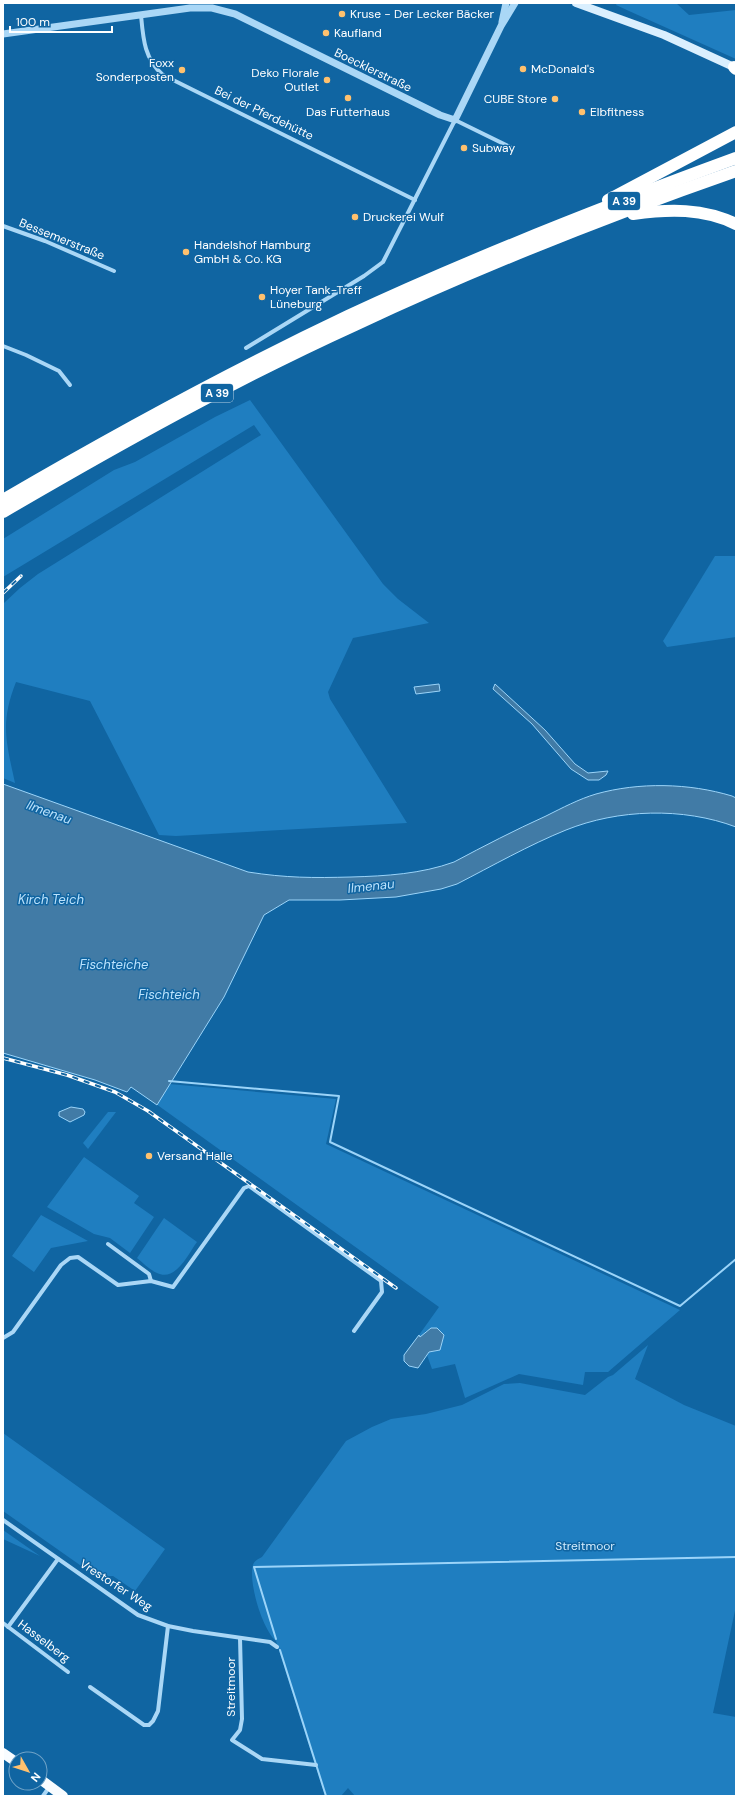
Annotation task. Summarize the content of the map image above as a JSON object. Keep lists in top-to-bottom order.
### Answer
{
  "streets": {
    "highway": ["A 39"],
    "street": [
      "Boecklerstraße",
      "Bei der Pferdehütte",
      "Bessemerstraße",
      "Vrestorfer Weg",
      "Hasselberg",
      "Streitmoor"
    ]
  },
  "crossings": [
    ["Boecklerstraße", "Bei der Pferdehütte"],
    ["Vrestorfer Weg", "Hasselberg"],
    ["Vrestorfer Weg", "Streitmoor"]
  ],
  "water": [
    "Ilmenau",
    "Kirch Teich",
    "Fischteiche",
    "Fischteich"
  ],
  "parks": ["Streitmoor"],
  "places": [
    "Kruse - Der Lecker Bäcker",
    "Kaufland",
    "McDonald's",
    "Foxx Sonderposten",
    "Deko Florale Outlet",
    "Das Futterhaus",
    "CUBE Store",
    "Elbfitness",
    "Subway",
    "Druckerei Wulf",
    "Handelshof Hamburg GmbH & Co. KG",
    "Hoyer Tank-Treff Lüneburg",
    "Versand Halle"
  ],
  "scale_bar": "100 m",
  "north": "bottom right"
}
